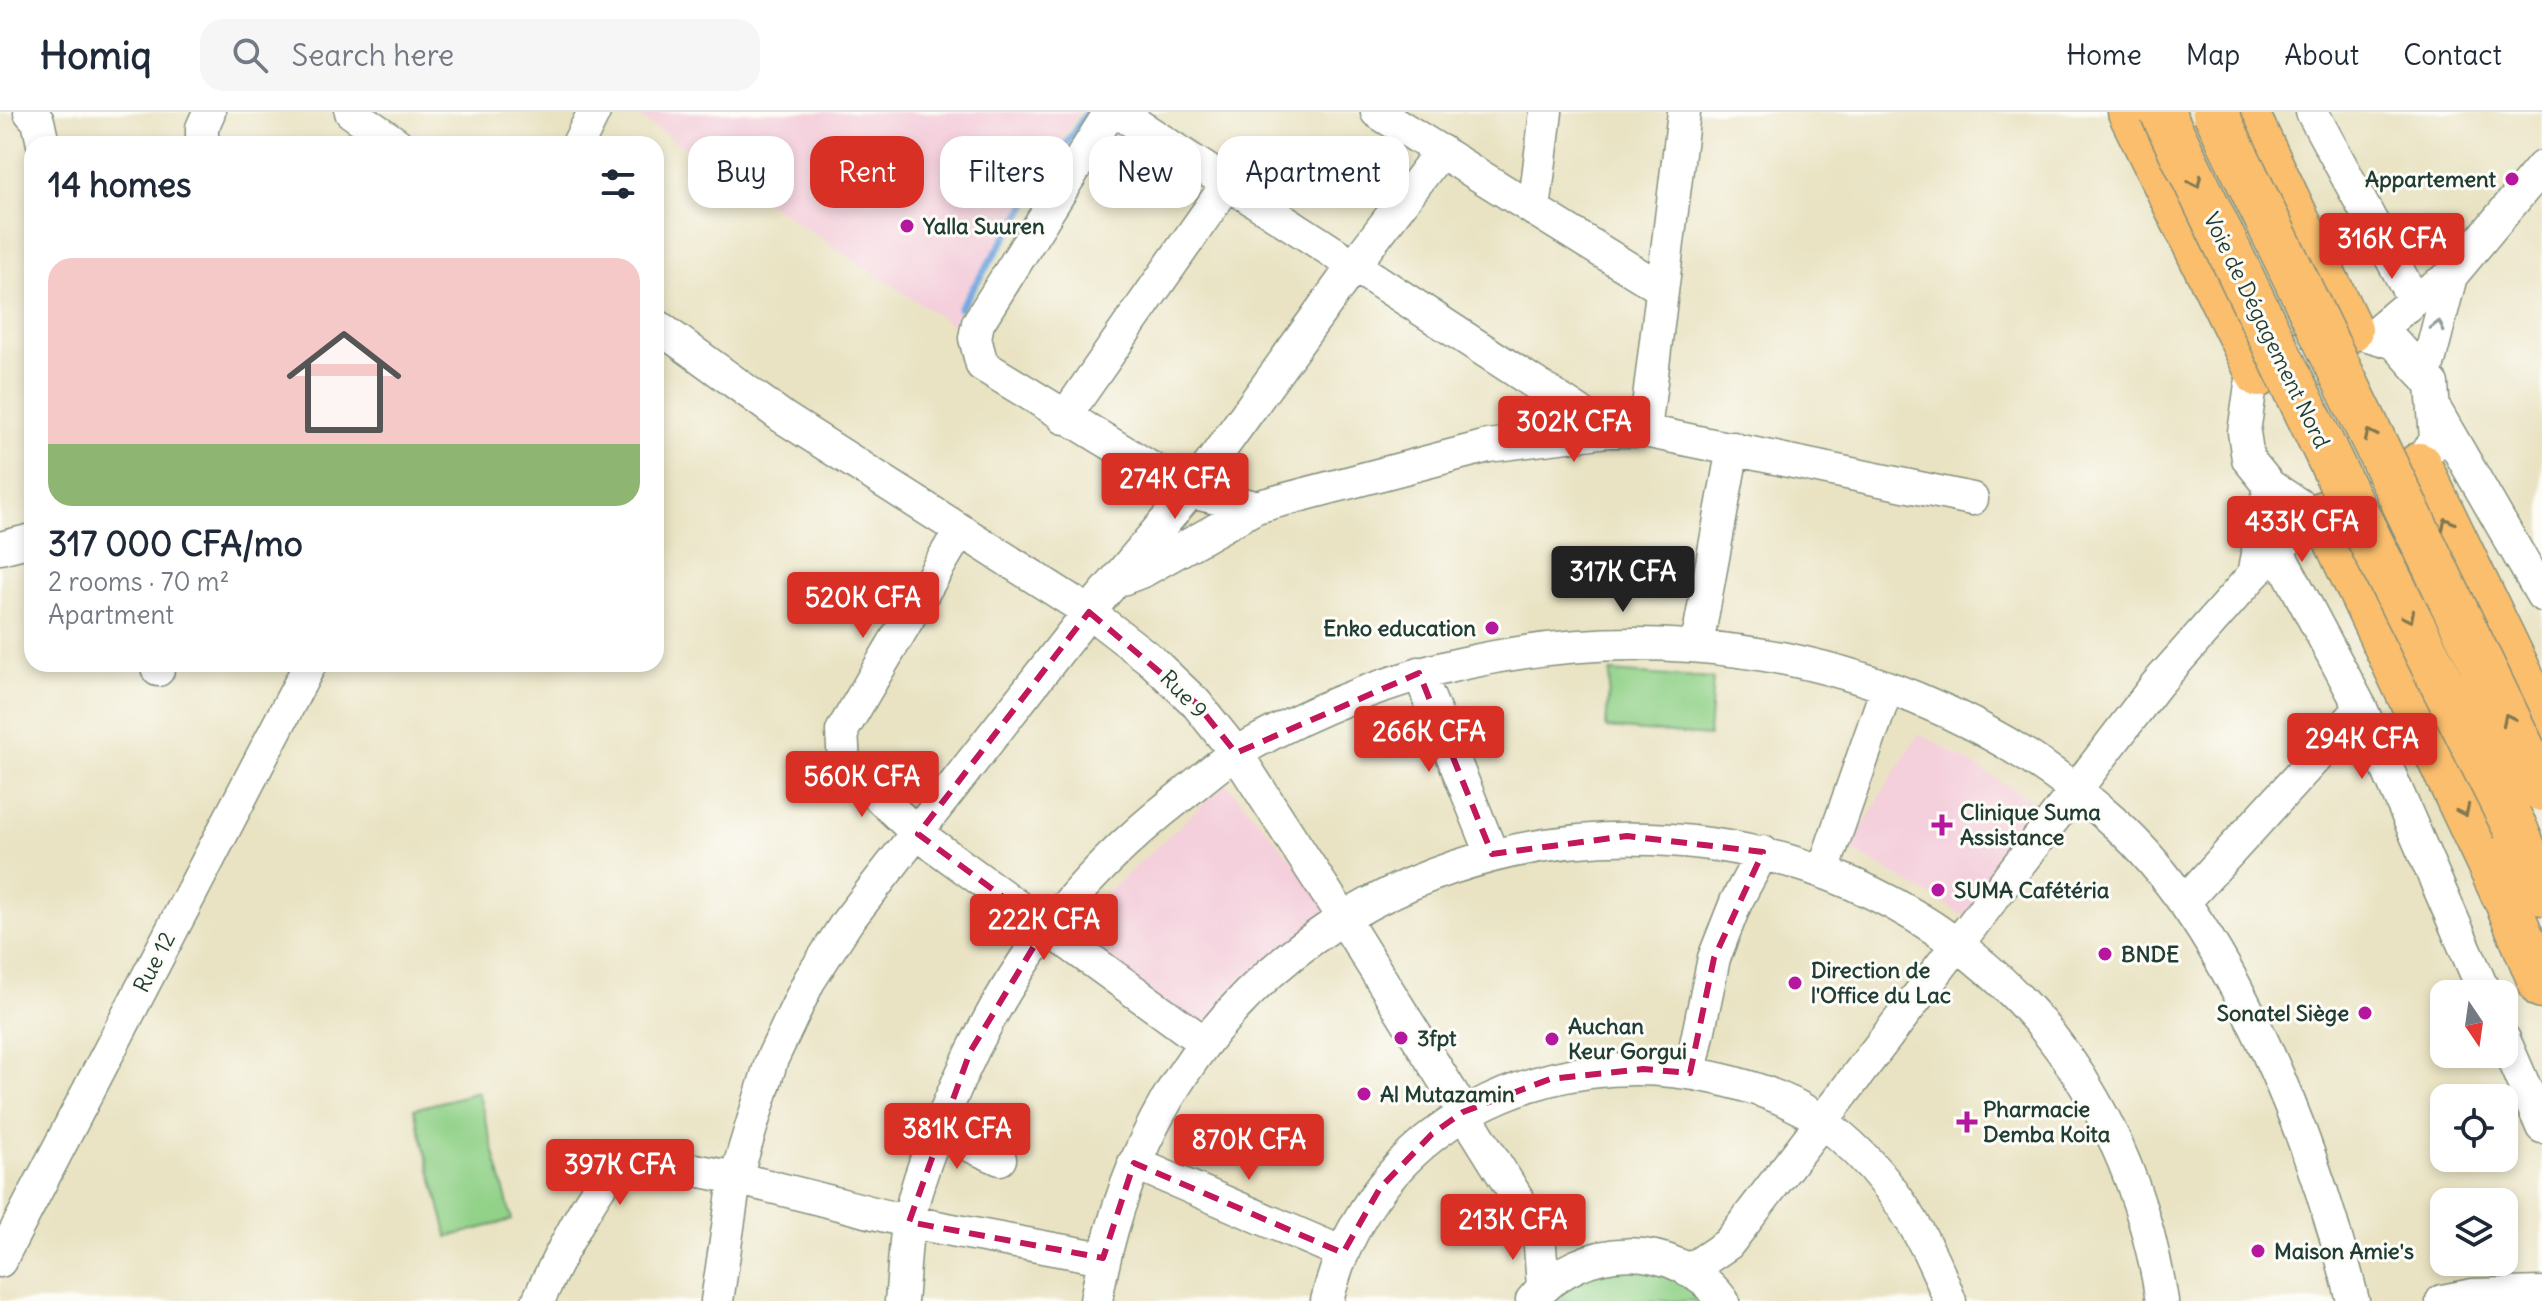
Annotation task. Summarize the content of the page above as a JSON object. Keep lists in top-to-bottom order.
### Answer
{
  "streets": {
    "highway": ["Voie de Dégagement Nord"],
    "street": ["Rue 9", "Rue 12"]
  },
  "places": {
    "other": [
      "Appartement",
      "Yalla Suuren",
      "Enko education",
      "SUMA Cafétéria",
      "BNDE",
      "Direction de l'Office du Lac",
      "Sonatel Siège",
      "3fpt",
      "Auchan Keur Gorgui",
      "Al Mutazamin",
      "Maison Amie's"
    ],
    "health": ["Clinique Suma Assistance", "Pharmacie Demba Koita"]
  },
  "north": "bottom",
  "page": {
    "header": "Homiq",
    "search": "Search here",
    "nav": [
      "Home",
      "Map",
      "About",
      "Contact"
    ],
    "chip": [
      "Buy",
      "Rent",
      "Filters",
      "New",
      "Apartment"
    ],
    "heading": "14 homes",
    "price": [
      "316K CFA",
      "302K CFA",
      "274K CFA",
      "433K CFA",
      "317K CFA",
      "520K CFA",
      "266K CFA",
      "294K CFA",
      "560K CFA",
      "222K CFA",
      "381K CFA",
      "870K CFA",
      "397K CFA",
      "213K CFA"
    ],
    "list": [
      {
        "name": "317 000 CFA/mo",
        "note": "2 rooms · 70 m² · Apartment"
      }
    ]
  }
}
